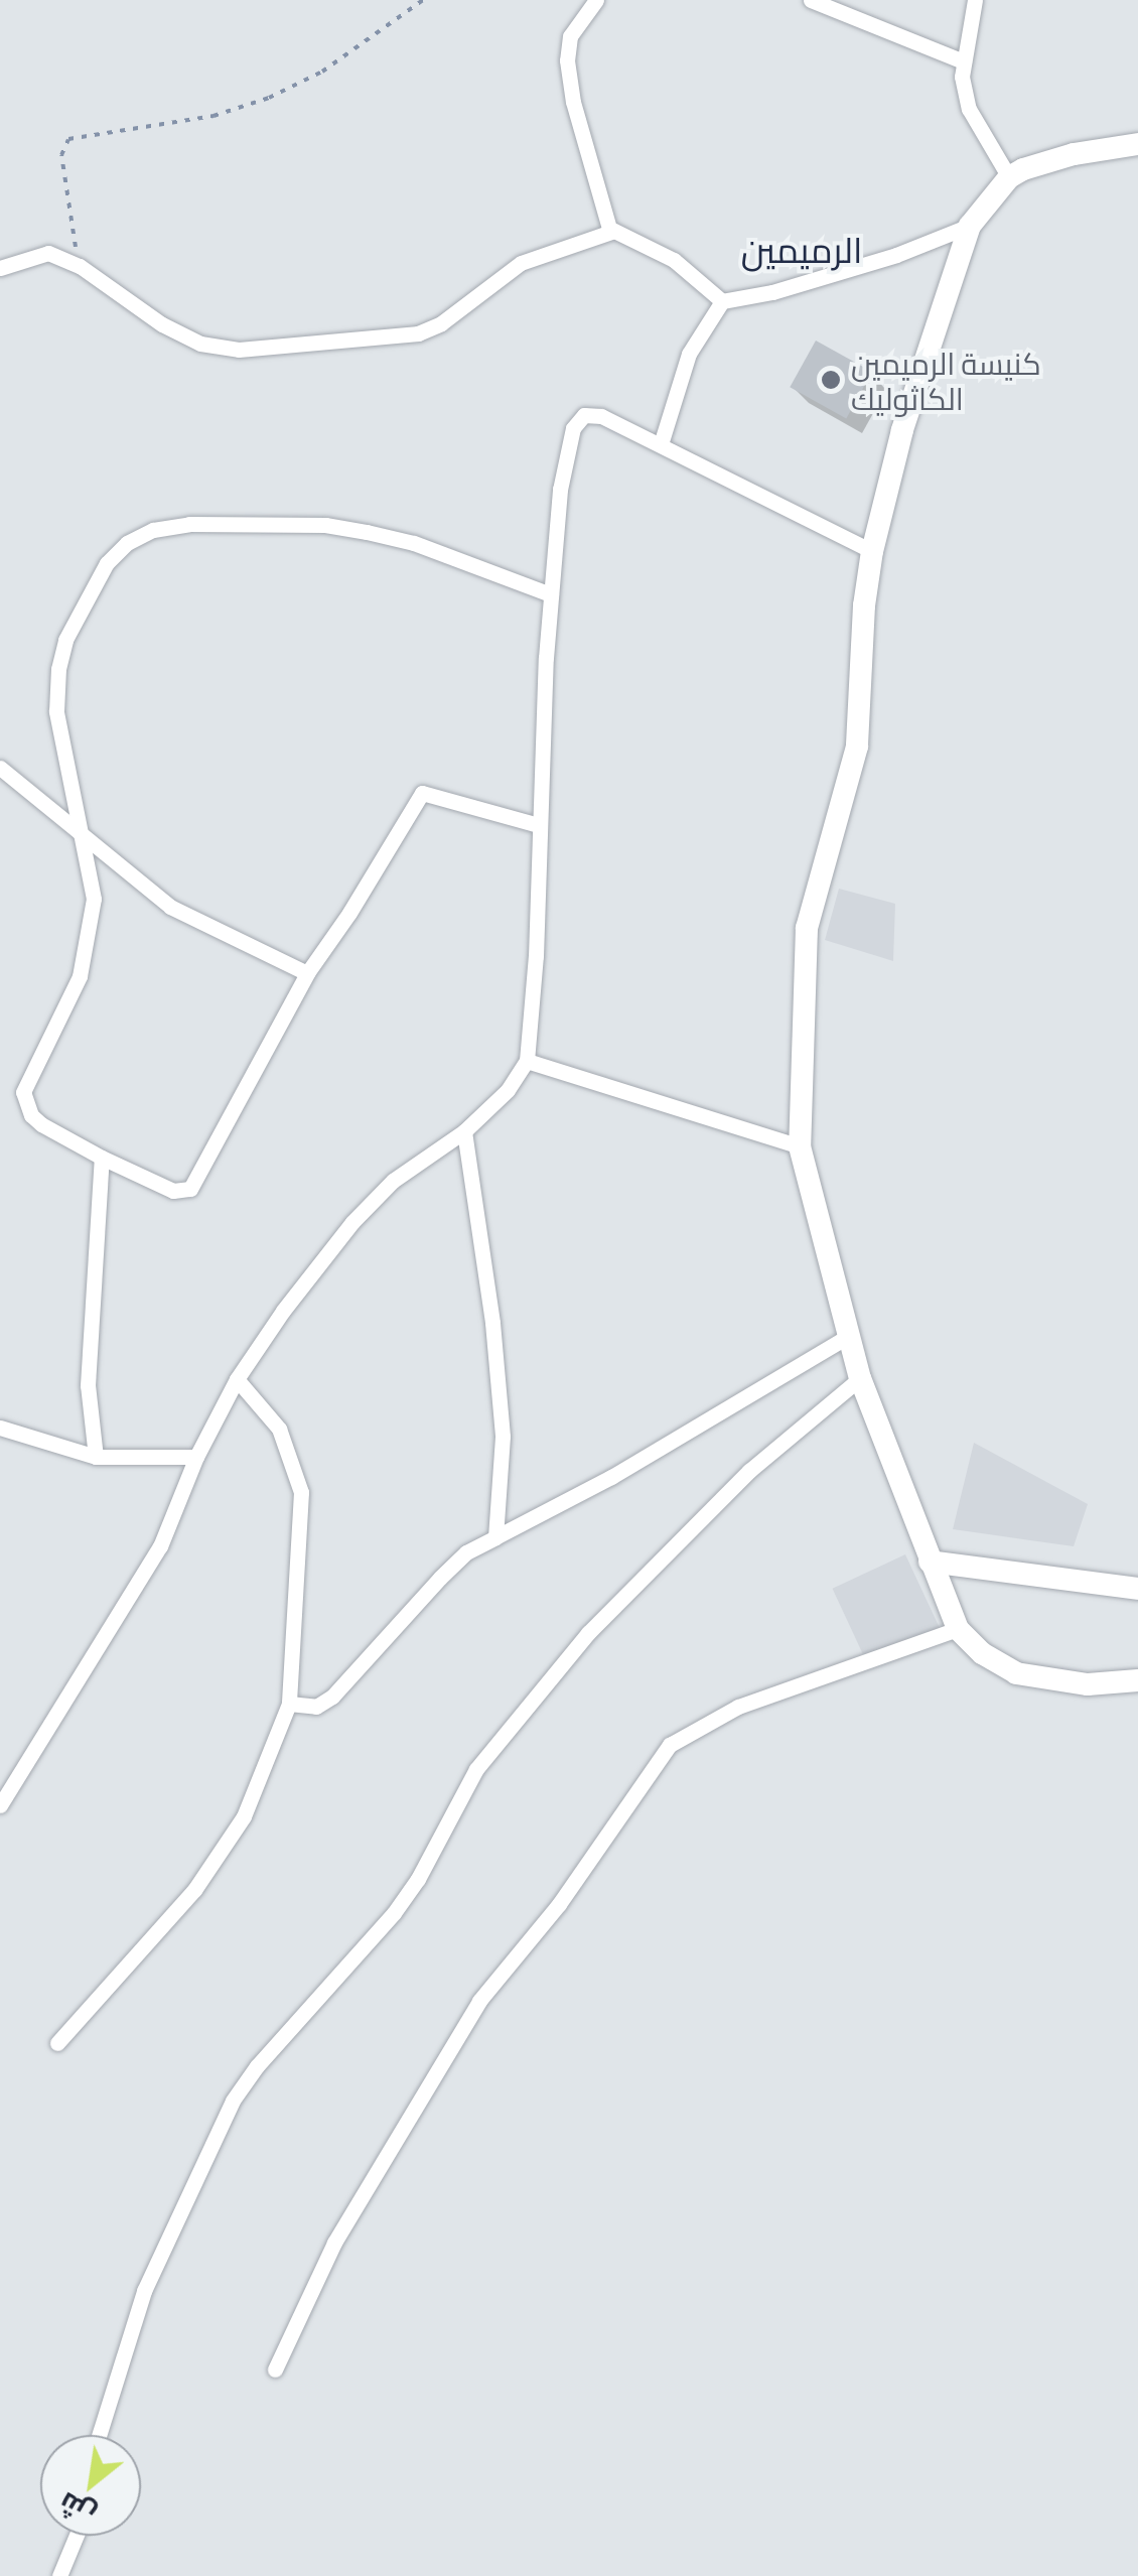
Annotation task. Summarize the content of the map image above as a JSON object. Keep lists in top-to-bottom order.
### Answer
{
  "districts": ["الرميمين"],
  "places": ["كنيسة الرميمين الكاثوليك"],
  "north": "bottom left"
}
